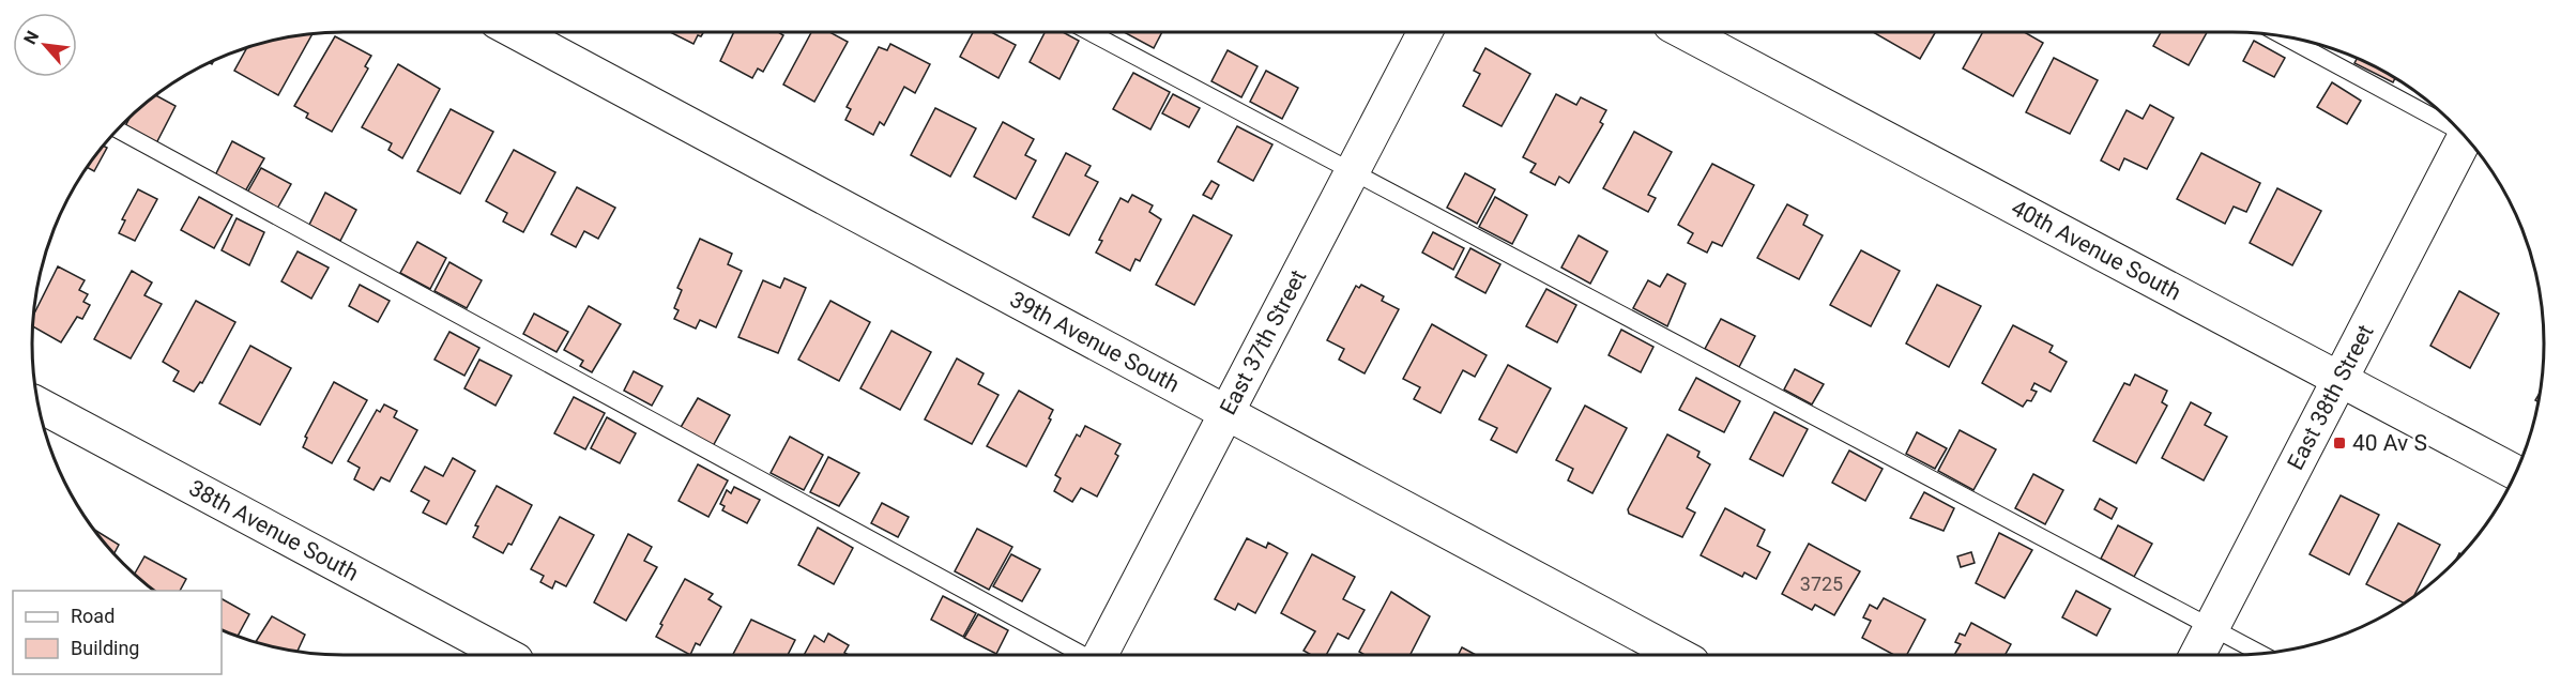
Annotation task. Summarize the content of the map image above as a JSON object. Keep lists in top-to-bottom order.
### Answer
{
  "streets": {
    "street": [
      "40th Avenue South",
      "39th Avenue South",
      "East 37th Street",
      "East 38th Street",
      "38th Avenue South"
    ]
  },
  "crossings": [
    ["40th Avenue South", "East 38th Street"],
    ["39th Avenue South", "East 37th Street"]
  ],
  "places": {
    "transit": ["40 Av S"]
  },
  "house_numbers": ["3725"],
  "legend": ["Road", "Building"],
  "north": "top left"
}
